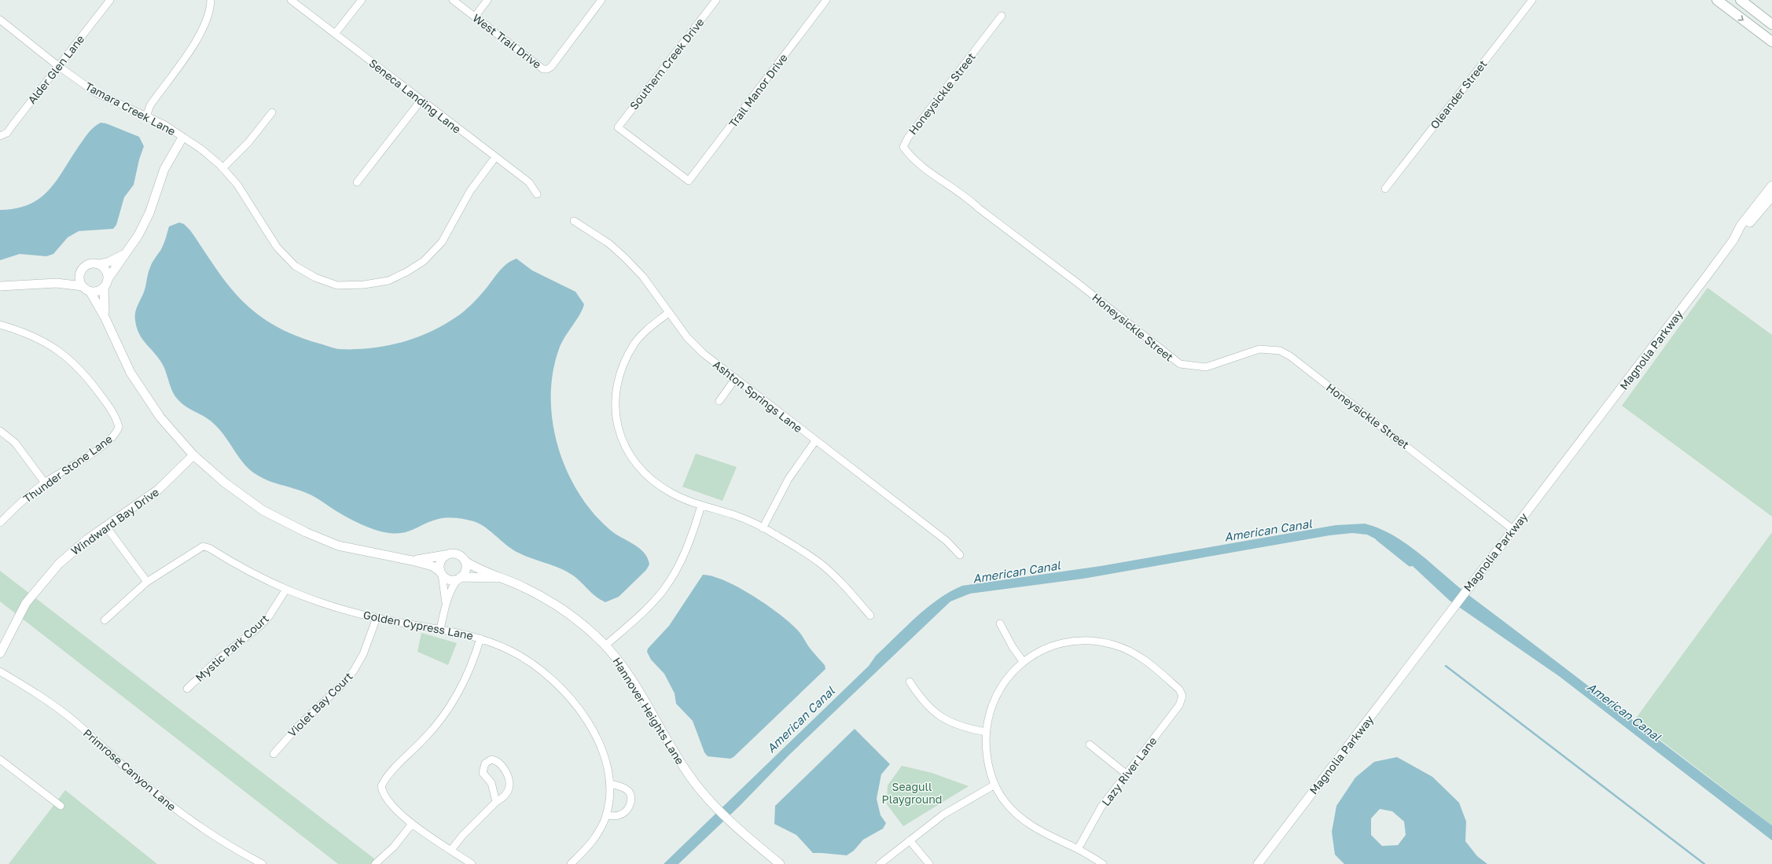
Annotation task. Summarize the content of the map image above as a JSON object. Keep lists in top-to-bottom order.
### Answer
{
  "streets": {
    "street": [
      "West Trail Drive",
      "Southern Creek Drive",
      "Alder Glen Lane",
      "Trail Manor Drive",
      "Honeysickle Street",
      "Oleander Street",
      "Seneca Landing Lane",
      "Tamara Creek Lane",
      "Magnolia Parkway",
      "Ashton Springs Lane",
      "Thunder Stone Lane",
      "Windward Bay Drive",
      "Golden Cypress Lane",
      "Mystic Park Court",
      "Violet Bay Court",
      "Hannover Heights Lane",
      "Primrose Canyon Lane",
      "Lazy River Lane"
    ]
  },
  "crossings": [
    ["Southern Creek Drive", "Trail Manor Drive"],
    ["Alder Glen Lane", "Tamara Creek Lane"],
    ["Honeysickle Street", "Magnolia Parkway"],
    ["Seneca Landing Lane", "Tamara Creek Lane"],
    ["Windward Bay Drive", "Hannover Heights Lane"],
    ["Golden Cypress Lane", "Mystic Park Court"],
    ["Golden Cypress Lane", "Violet Bay Court"]
  ],
  "water": ["American Canal"],
  "parks": ["Seagull Playground"]
}
